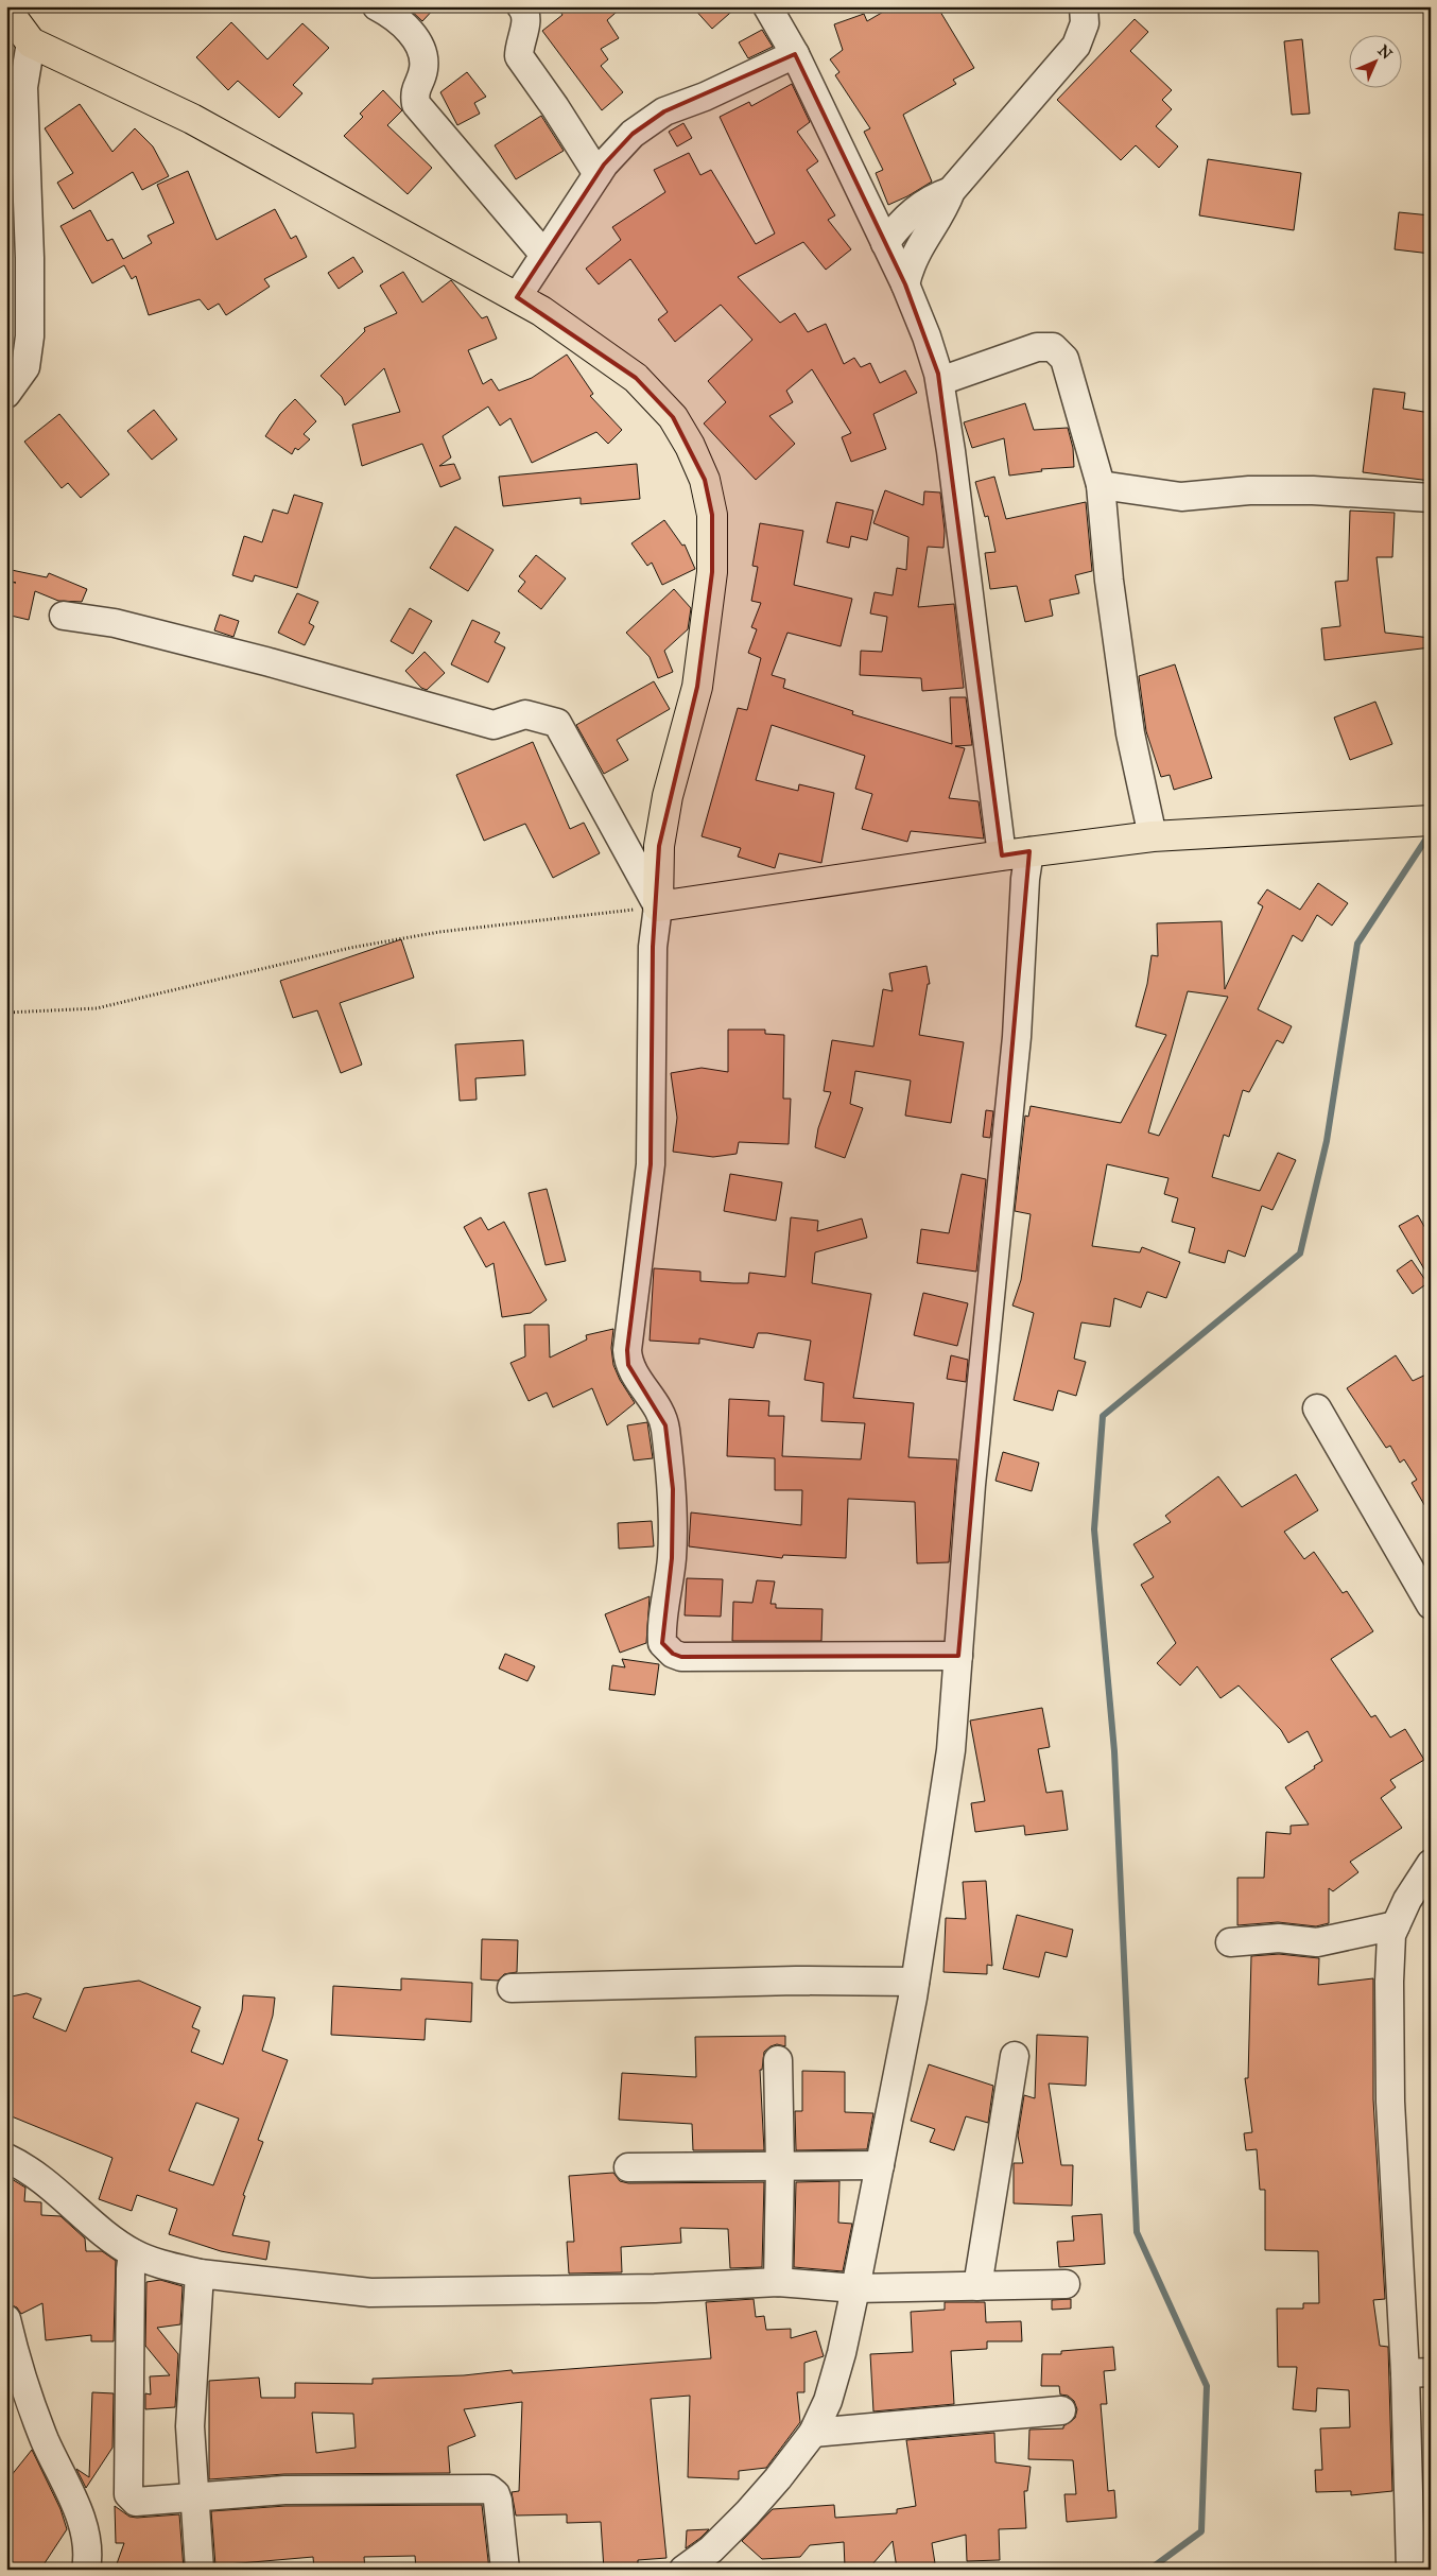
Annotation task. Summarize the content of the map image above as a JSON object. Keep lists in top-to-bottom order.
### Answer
{
  "north": "top right"
}
